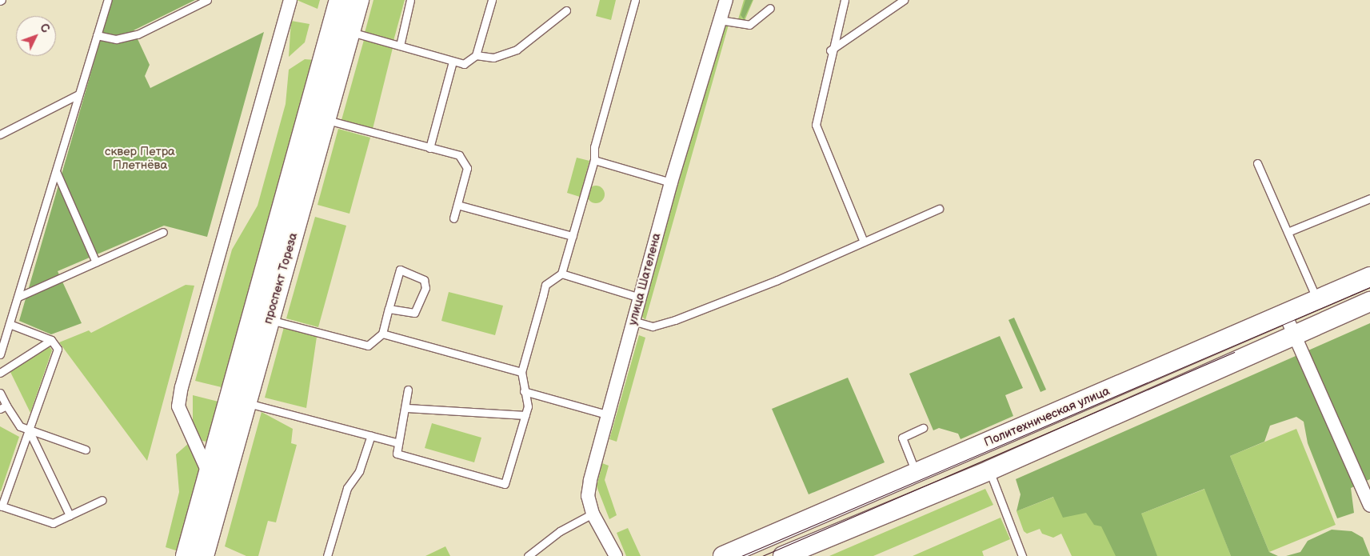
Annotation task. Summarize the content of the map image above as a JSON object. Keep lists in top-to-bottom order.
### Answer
{
  "streets": {
    "main road": ["проспект Тореза", "Политехническая улица"],
    "street": ["улица Шателена"]
  },
  "parks": ["сквер Петра Плетнёва"],
  "north": "top right"
}
